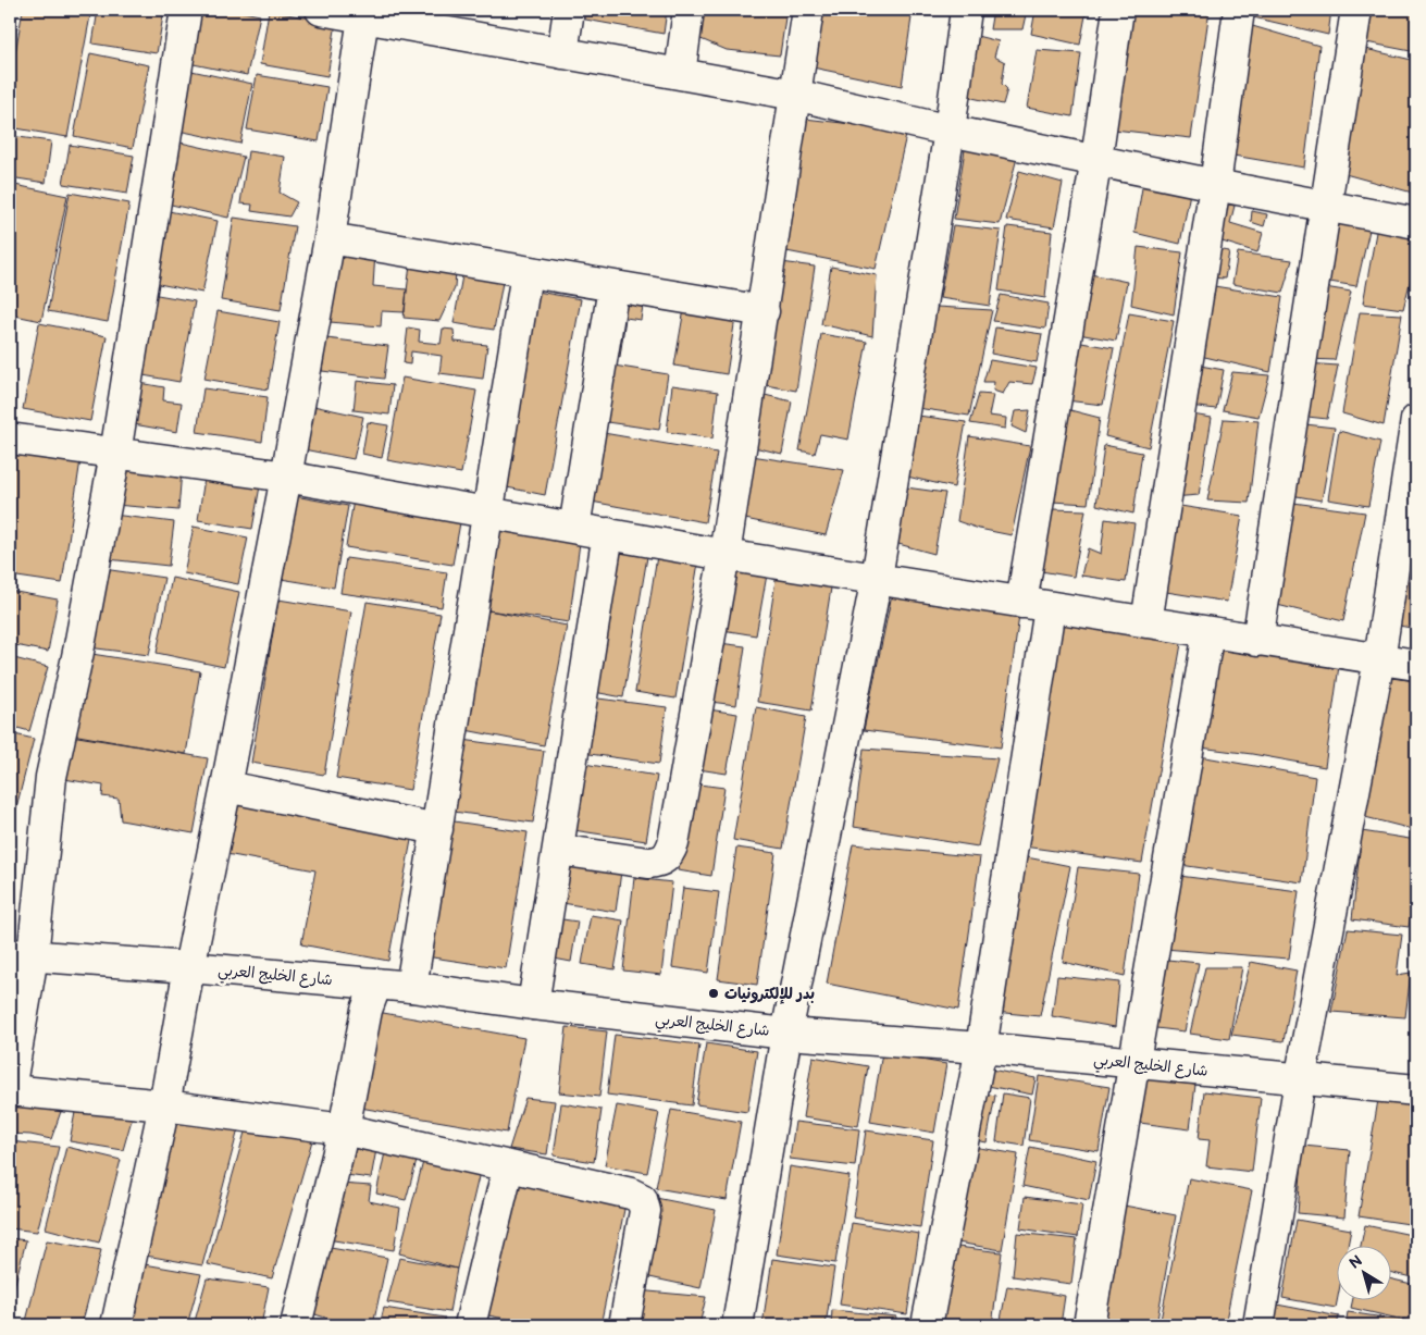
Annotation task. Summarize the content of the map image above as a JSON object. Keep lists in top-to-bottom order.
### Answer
{
  "streets": {
    "street": ["شارع الخليج العربي"]
  },
  "places": ["بدر للإلكترونيات"],
  "north": "top left"
}
